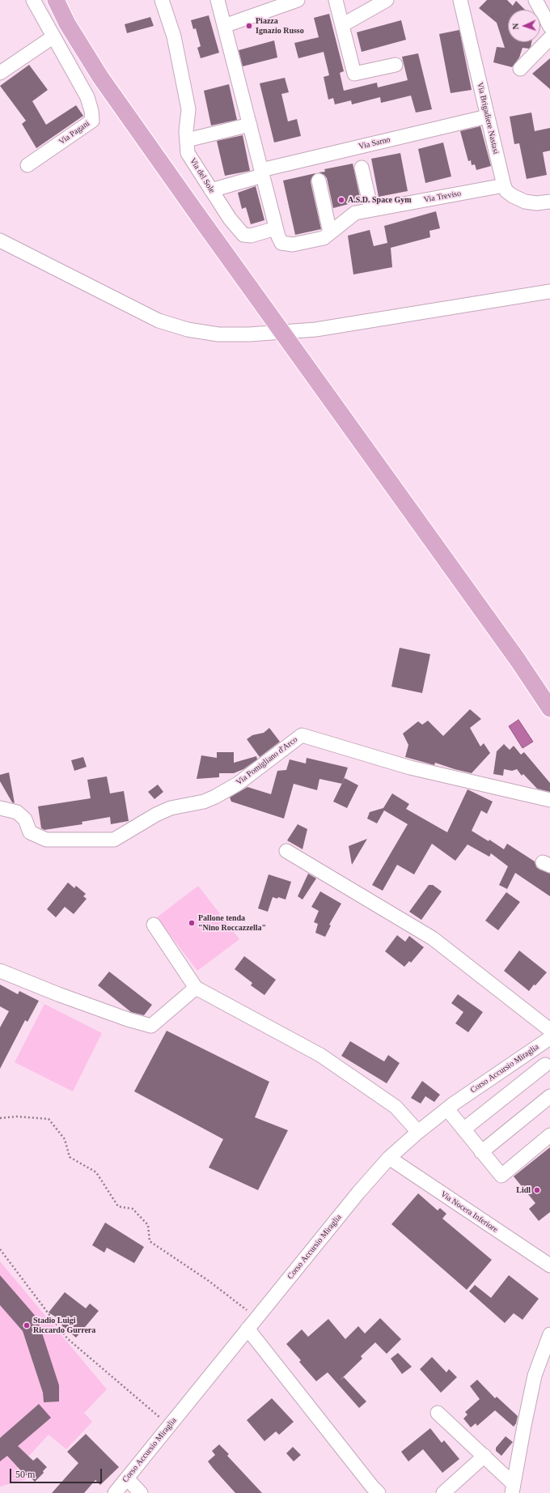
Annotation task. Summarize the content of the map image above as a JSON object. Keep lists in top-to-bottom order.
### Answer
{
  "streets": {
    "street": [
      "Via Brigadiere Nastasi",
      "Via Pagani",
      "Via Sarno",
      "Via del Sole",
      "Via Treviso",
      "Via Pomigliano d'Arco",
      "Corso Accursio Miraglia",
      "Via Nocera Inferiore"
    ]
  },
  "crossings": [
    ["Via Brigadiere Nastasi", "Via Sarno"],
    ["Via Brigadiere Nastasi", "Via Treviso"],
    ["Via Sarno", "Via del Sole"],
    ["Via del Sole", "Via Treviso"],
    ["Corso Accursio Miraglia", "Via Nocera Inferiore"]
  ],
  "places": [
    "Piazza Ignazio Russo",
    "A.S.D. Space Gym",
    "Pallone tenda \"Nino Roccazzella\"",
    "Lidl",
    "Stadio Luigi Riccardo Gurrera"
  ],
  "scale_bar": "50 m",
  "north": "left"
}
